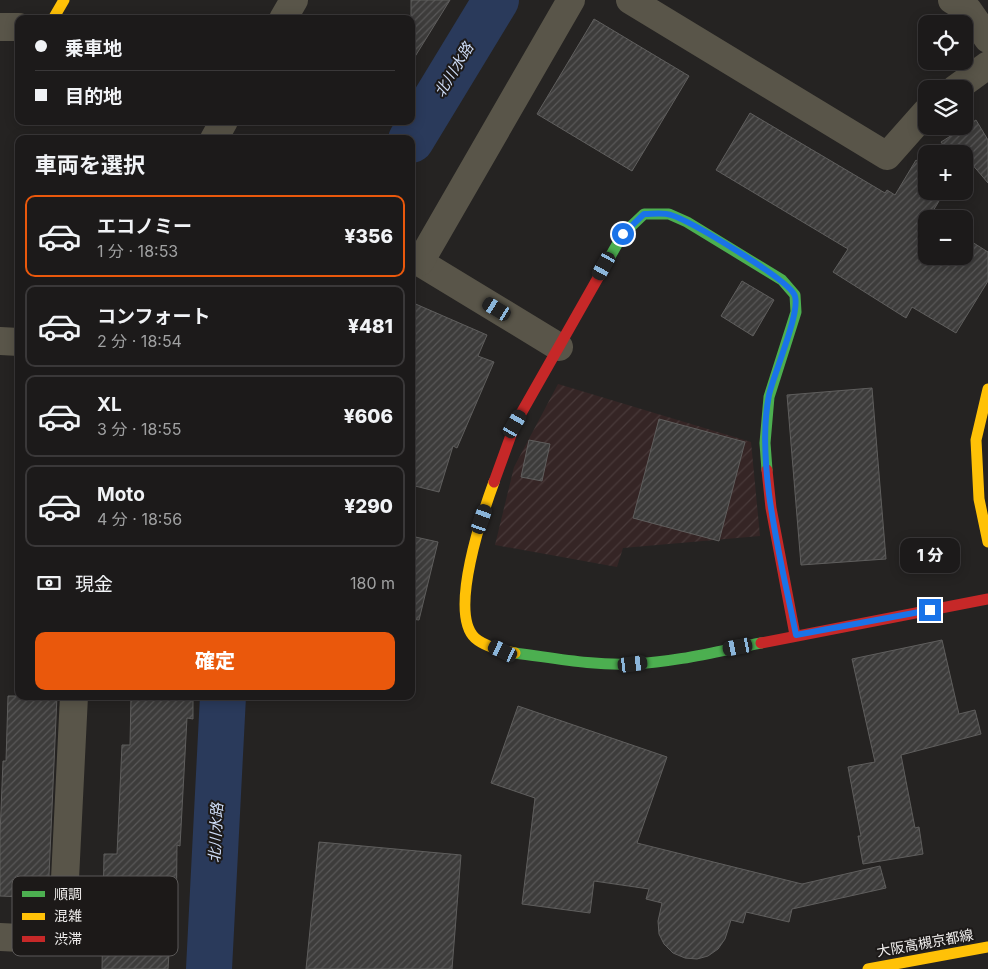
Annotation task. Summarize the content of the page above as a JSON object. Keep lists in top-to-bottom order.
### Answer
{
  "streets": {
    "street": ["大阪高槻京都線"]
  },
  "water": ["北川水路"],
  "legend": ["順調", "混雑", "渋滞"],
  "page": {
    "map_buttons": ["+", "−"],
    "banner": ["乗車地", "目的地"],
    "heading": "車両を選択",
    "list": [
      {
        "name": "エコノミー",
        "note": "1 分 · 18:53",
        "value": "¥356"
      },
      {
        "name": "コンフォート",
        "note": "2 分 · 18:54",
        "value": "¥481"
      },
      {
        "name": "XL",
        "note": "3 分 · 18:55",
        "value": "¥606"
      },
      {
        "name": "Moto",
        "note": "4 分 · 18:56",
        "value": "¥290"
      }
    ],
    "bubble": "1 分",
    "pay": ["現金", "180 m"],
    "buttons": "確定"
  }
}
